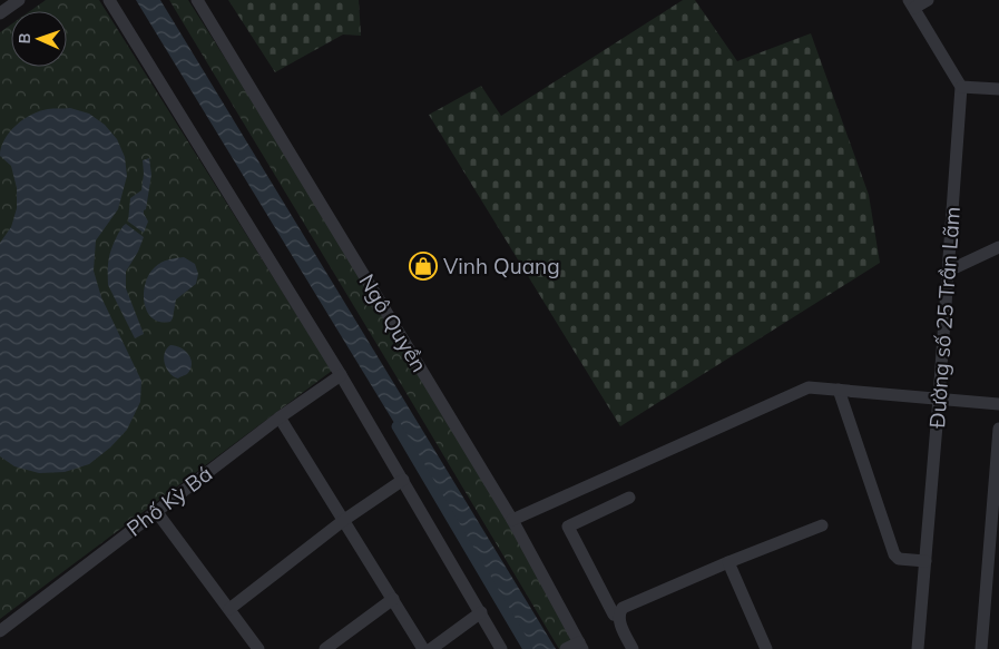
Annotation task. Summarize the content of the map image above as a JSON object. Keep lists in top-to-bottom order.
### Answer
{
  "streets": {
    "street": ["Đường số 25 Trần Lãm", "Ngô Quyền", "Phố Kỳ Bá"]
  },
  "places": {
    "shop": ["Vinh Quang"]
  },
  "north": "left"
}
